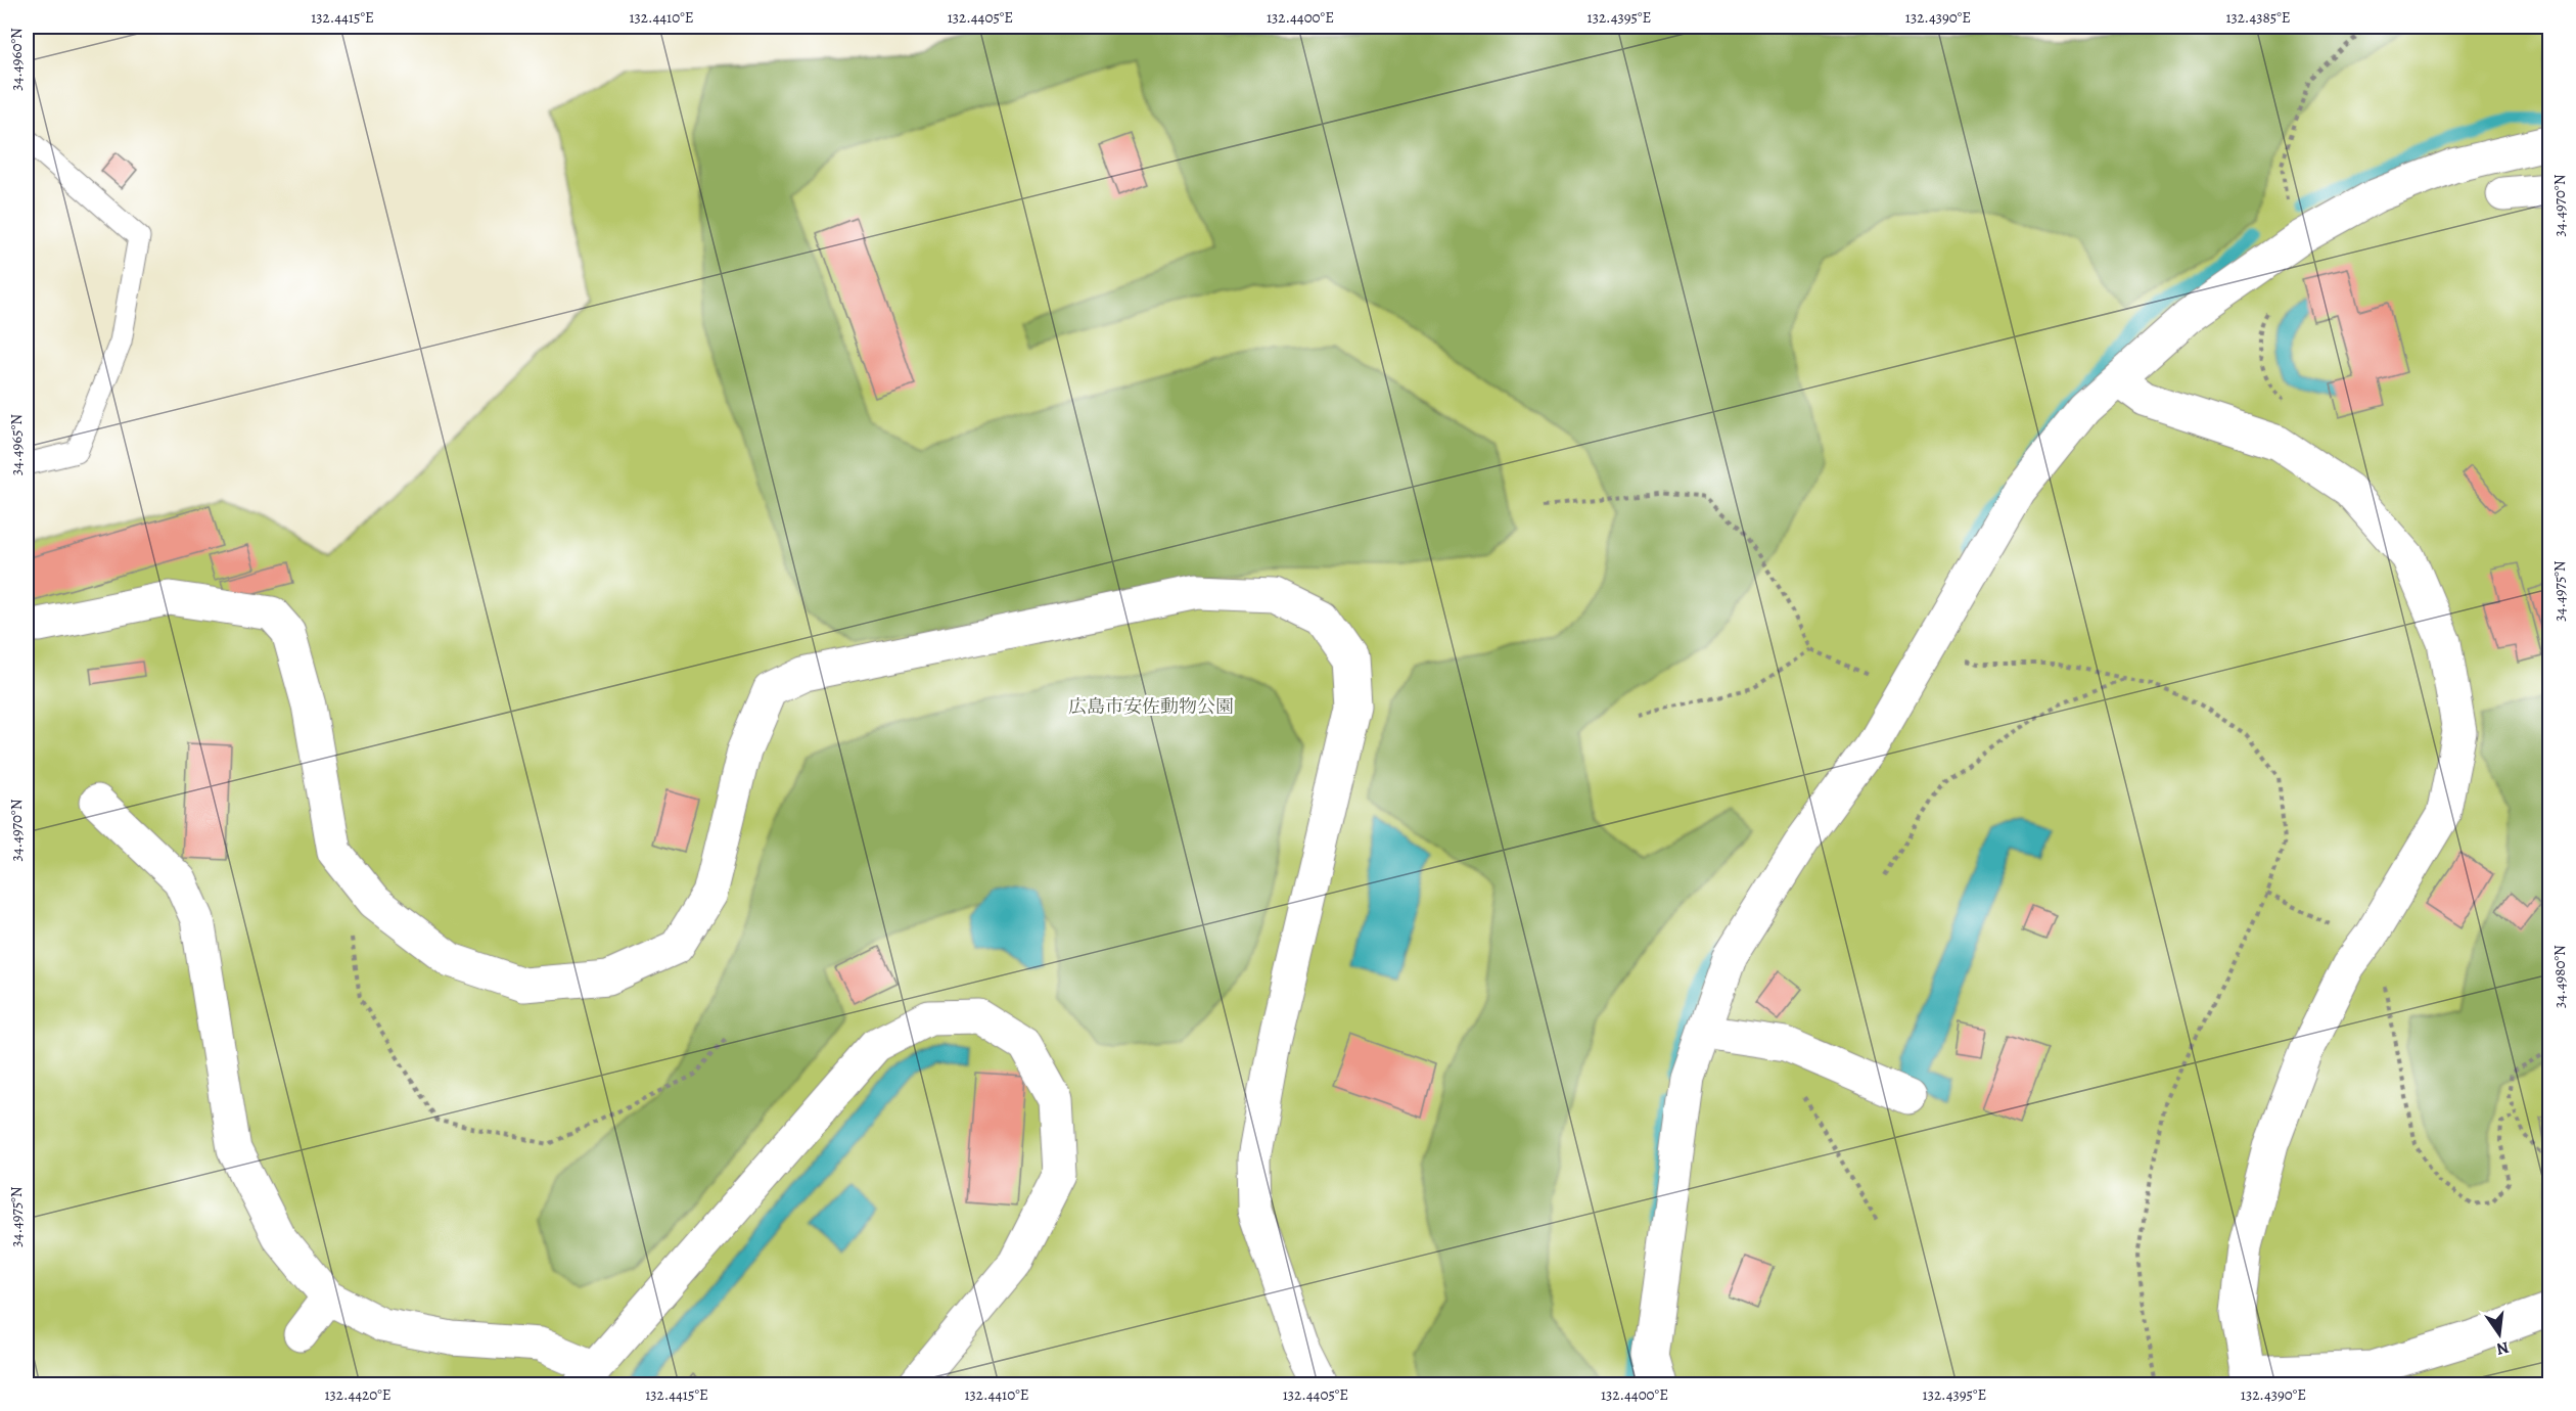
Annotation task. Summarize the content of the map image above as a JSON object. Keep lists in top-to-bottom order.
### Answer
{
  "parks": ["広島市安佐動物公園"],
  "north": "bottom",
  "coordinates": [
    "132.4415°E",
    "132.4410°E",
    "132.4405°E",
    "132.4400°E",
    "132.4395°E",
    "132.4390°E",
    "132.4385°E",
    "34.4960°N",
    "34.4970°N",
    "34.4965°N",
    "34.4975°N",
    "34.4980°N",
    "132.4420°E"
  ]
}
